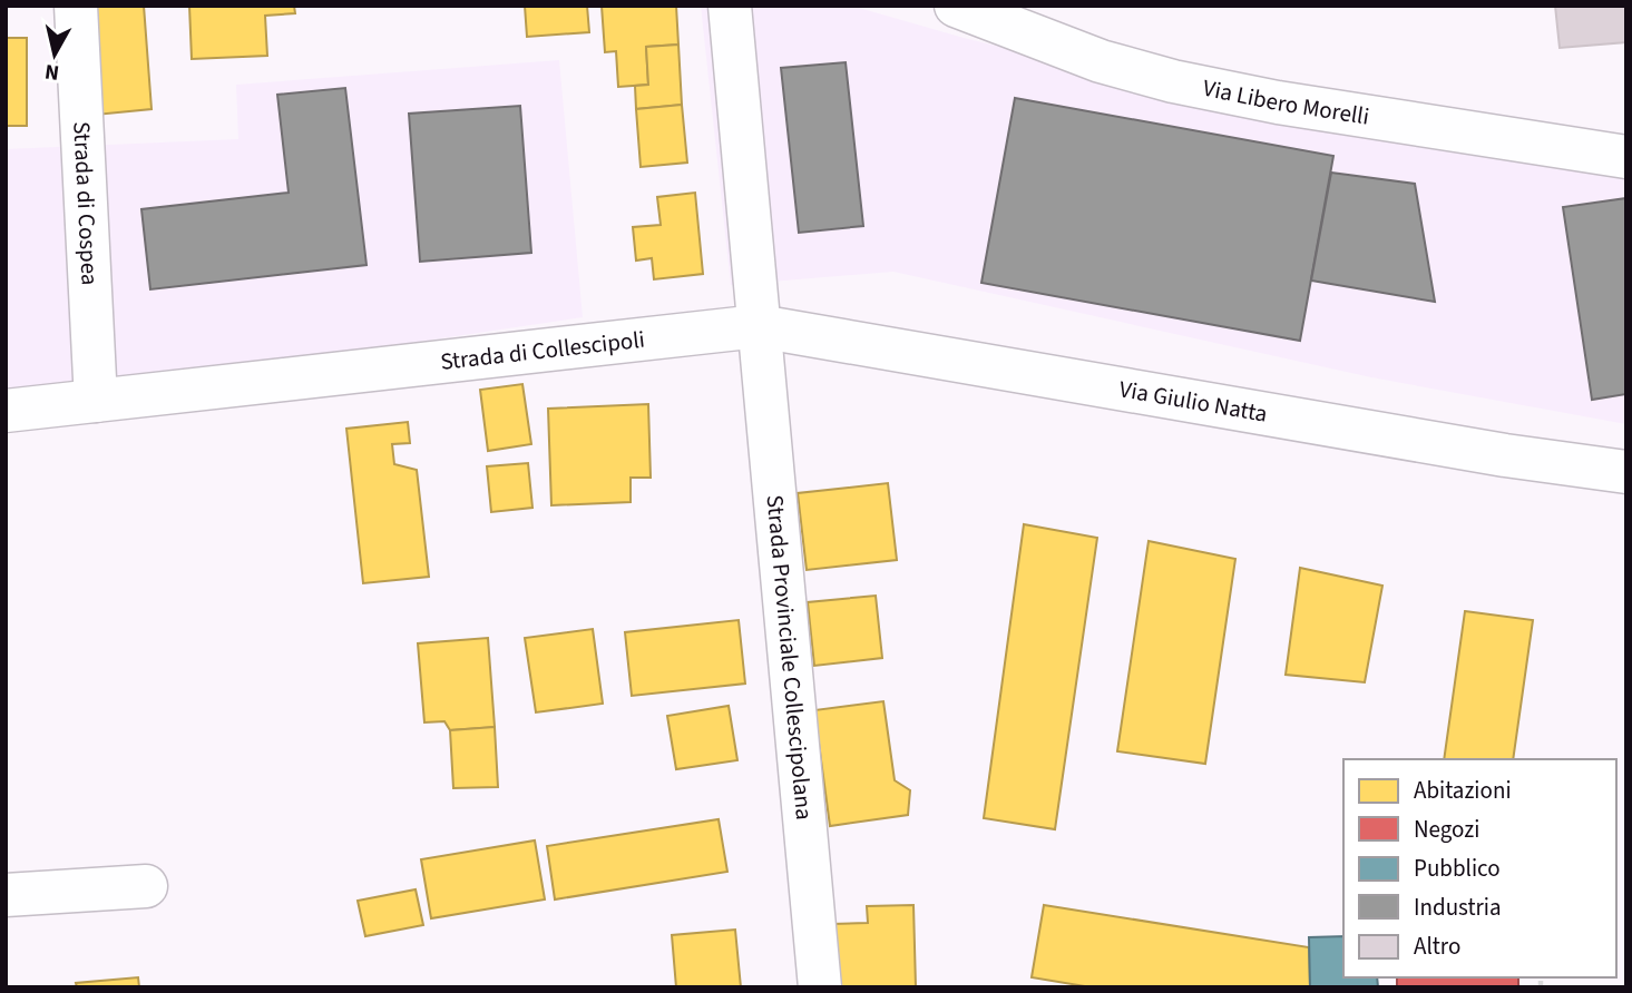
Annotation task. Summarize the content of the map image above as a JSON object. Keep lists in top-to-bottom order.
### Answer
{
  "streets": {
    "street": [
      "Via Libero Morelli",
      "Strada di Cospea",
      "Strada di Collescipoli",
      "Via Giulio Natta",
      "Strada Provinciale Collescipolana"
    ]
  },
  "crossings": [
    ["Strada di Cospea", "Strada di Collescipoli"],
    ["Strada di Collescipoli", "Via Giulio Natta"],
    ["Strada di Collescipoli", "Strada Provinciale Collescipolana"],
    ["Via Giulio Natta", "Strada Provinciale Collescipolana"]
  ],
  "legend": [
    "Abitazioni",
    "Negozi",
    "Pubblico",
    "Industria",
    "Altro"
  ],
  "north": "bottom"
}
